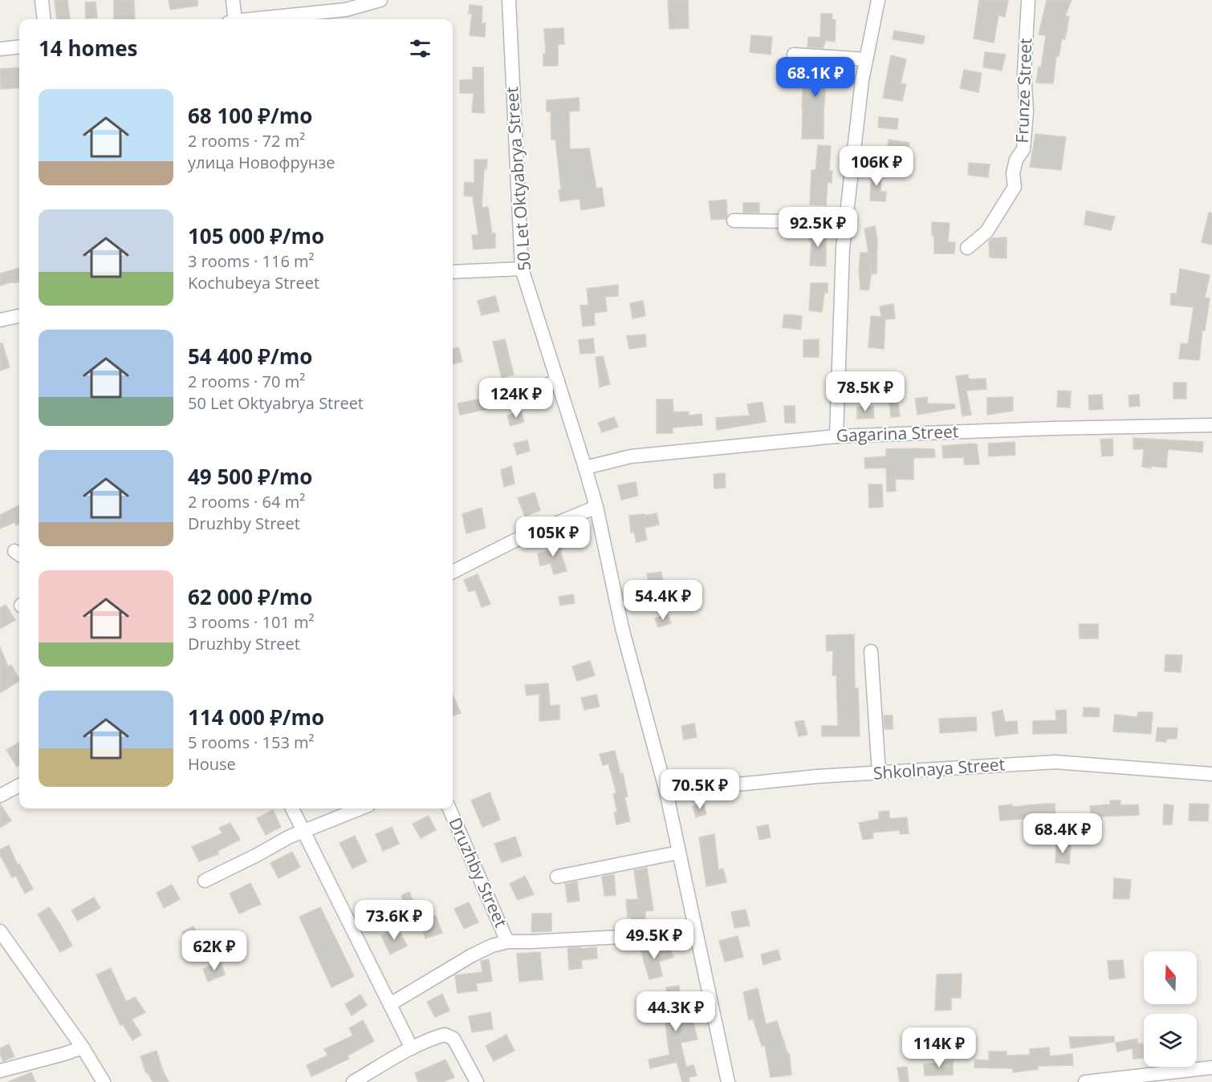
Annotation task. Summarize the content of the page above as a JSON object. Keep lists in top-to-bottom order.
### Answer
{
  "streets": {
    "street": [
      "Frunze Street",
      "50 Let Oktyabrya Street",
      "Gagarina Street",
      "Shkolnaya Street",
      "Druzhby Street"
    ]
  },
  "crossings": [
    ["50 Let Oktyabrya Street", "Gagarina Street"],
    ["50 Let Oktyabrya Street", "Shkolnaya Street"],
    ["50 Let Oktyabrya Street", "Druzhby Street"]
  ],
  "north": "top",
  "page": {
    "heading": "14 homes",
    "price": [
      "68.1K ₽",
      "106K ₽",
      "92.5K ₽",
      "78.5K ₽",
      "124K ₽",
      "105K ₽",
      "54.4K ₽",
      "70.5K ₽",
      "68.4K ₽",
      "73.6K ₽",
      "49.5K ₽",
      "62K ₽",
      "44.3K ₽",
      "114K ₽"
    ],
    "list": [
      {
        "name": "68 100 ₽/mo",
        "note": "2 rooms · 72 m² · улица Новофрунзе"
      },
      {
        "name": "105 000 ₽/mo",
        "note": "3 rooms · 116 m² · Kochubeya Street"
      },
      {
        "name": "54 400 ₽/mo",
        "note": "2 rooms · 70 m² · 50 Let Oktyabrya Street"
      },
      {
        "name": "49 500 ₽/mo",
        "note": "2 rooms · 64 m² · Druzhby Street"
      },
      {
        "name": "62 000 ₽/mo",
        "note": "3 rooms · 101 m² · Druzhby Street"
      },
      {
        "name": "114 000 ₽/mo",
        "note": "5 rooms · 153 m² · House"
      }
    ]
  }
}
